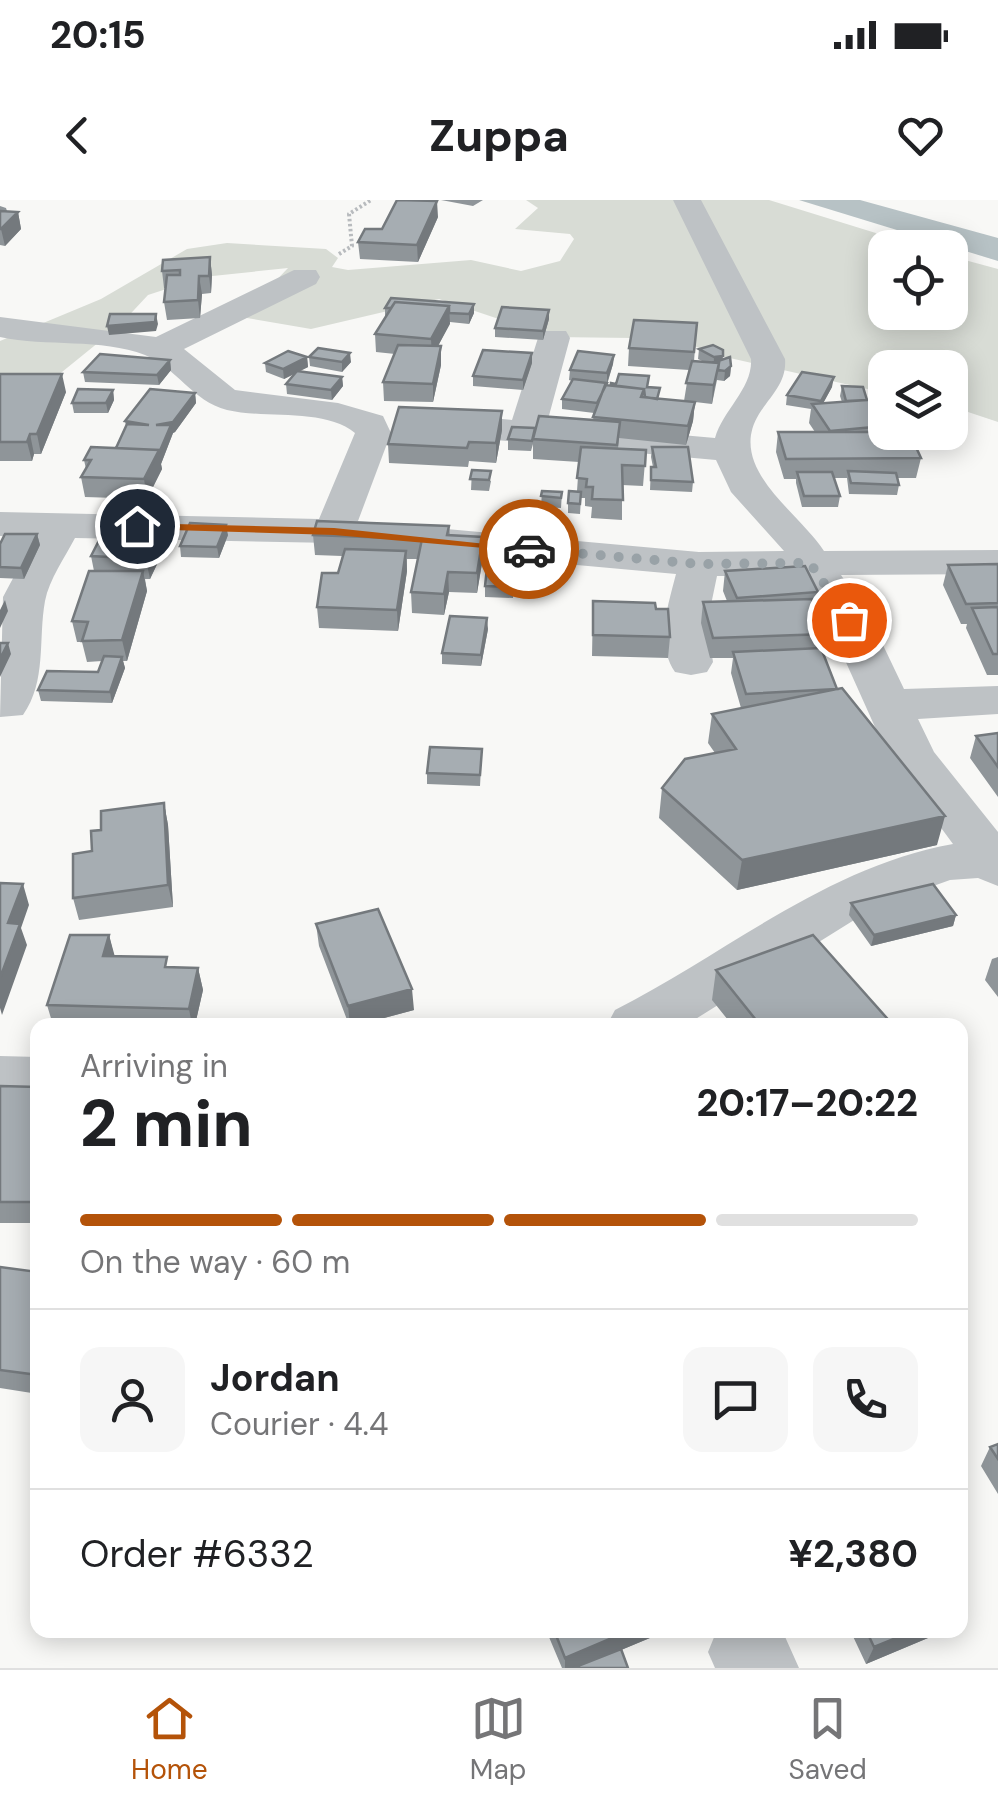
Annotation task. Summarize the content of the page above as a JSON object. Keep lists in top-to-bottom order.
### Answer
{
  "page": {
    "status": "20:15",
    "header": "Zuppa",
    "heading": ["2 min", "Arriving in", "20:17–20:22"],
    "panel": [
      "Jordan",
      "Courier · 4.4",
      "Order #6332",
      "¥2,380"
    ],
    "bar": "On the way · 60 m",
    "tabs": ["Home", "Map", "Saved"]
  }
}
